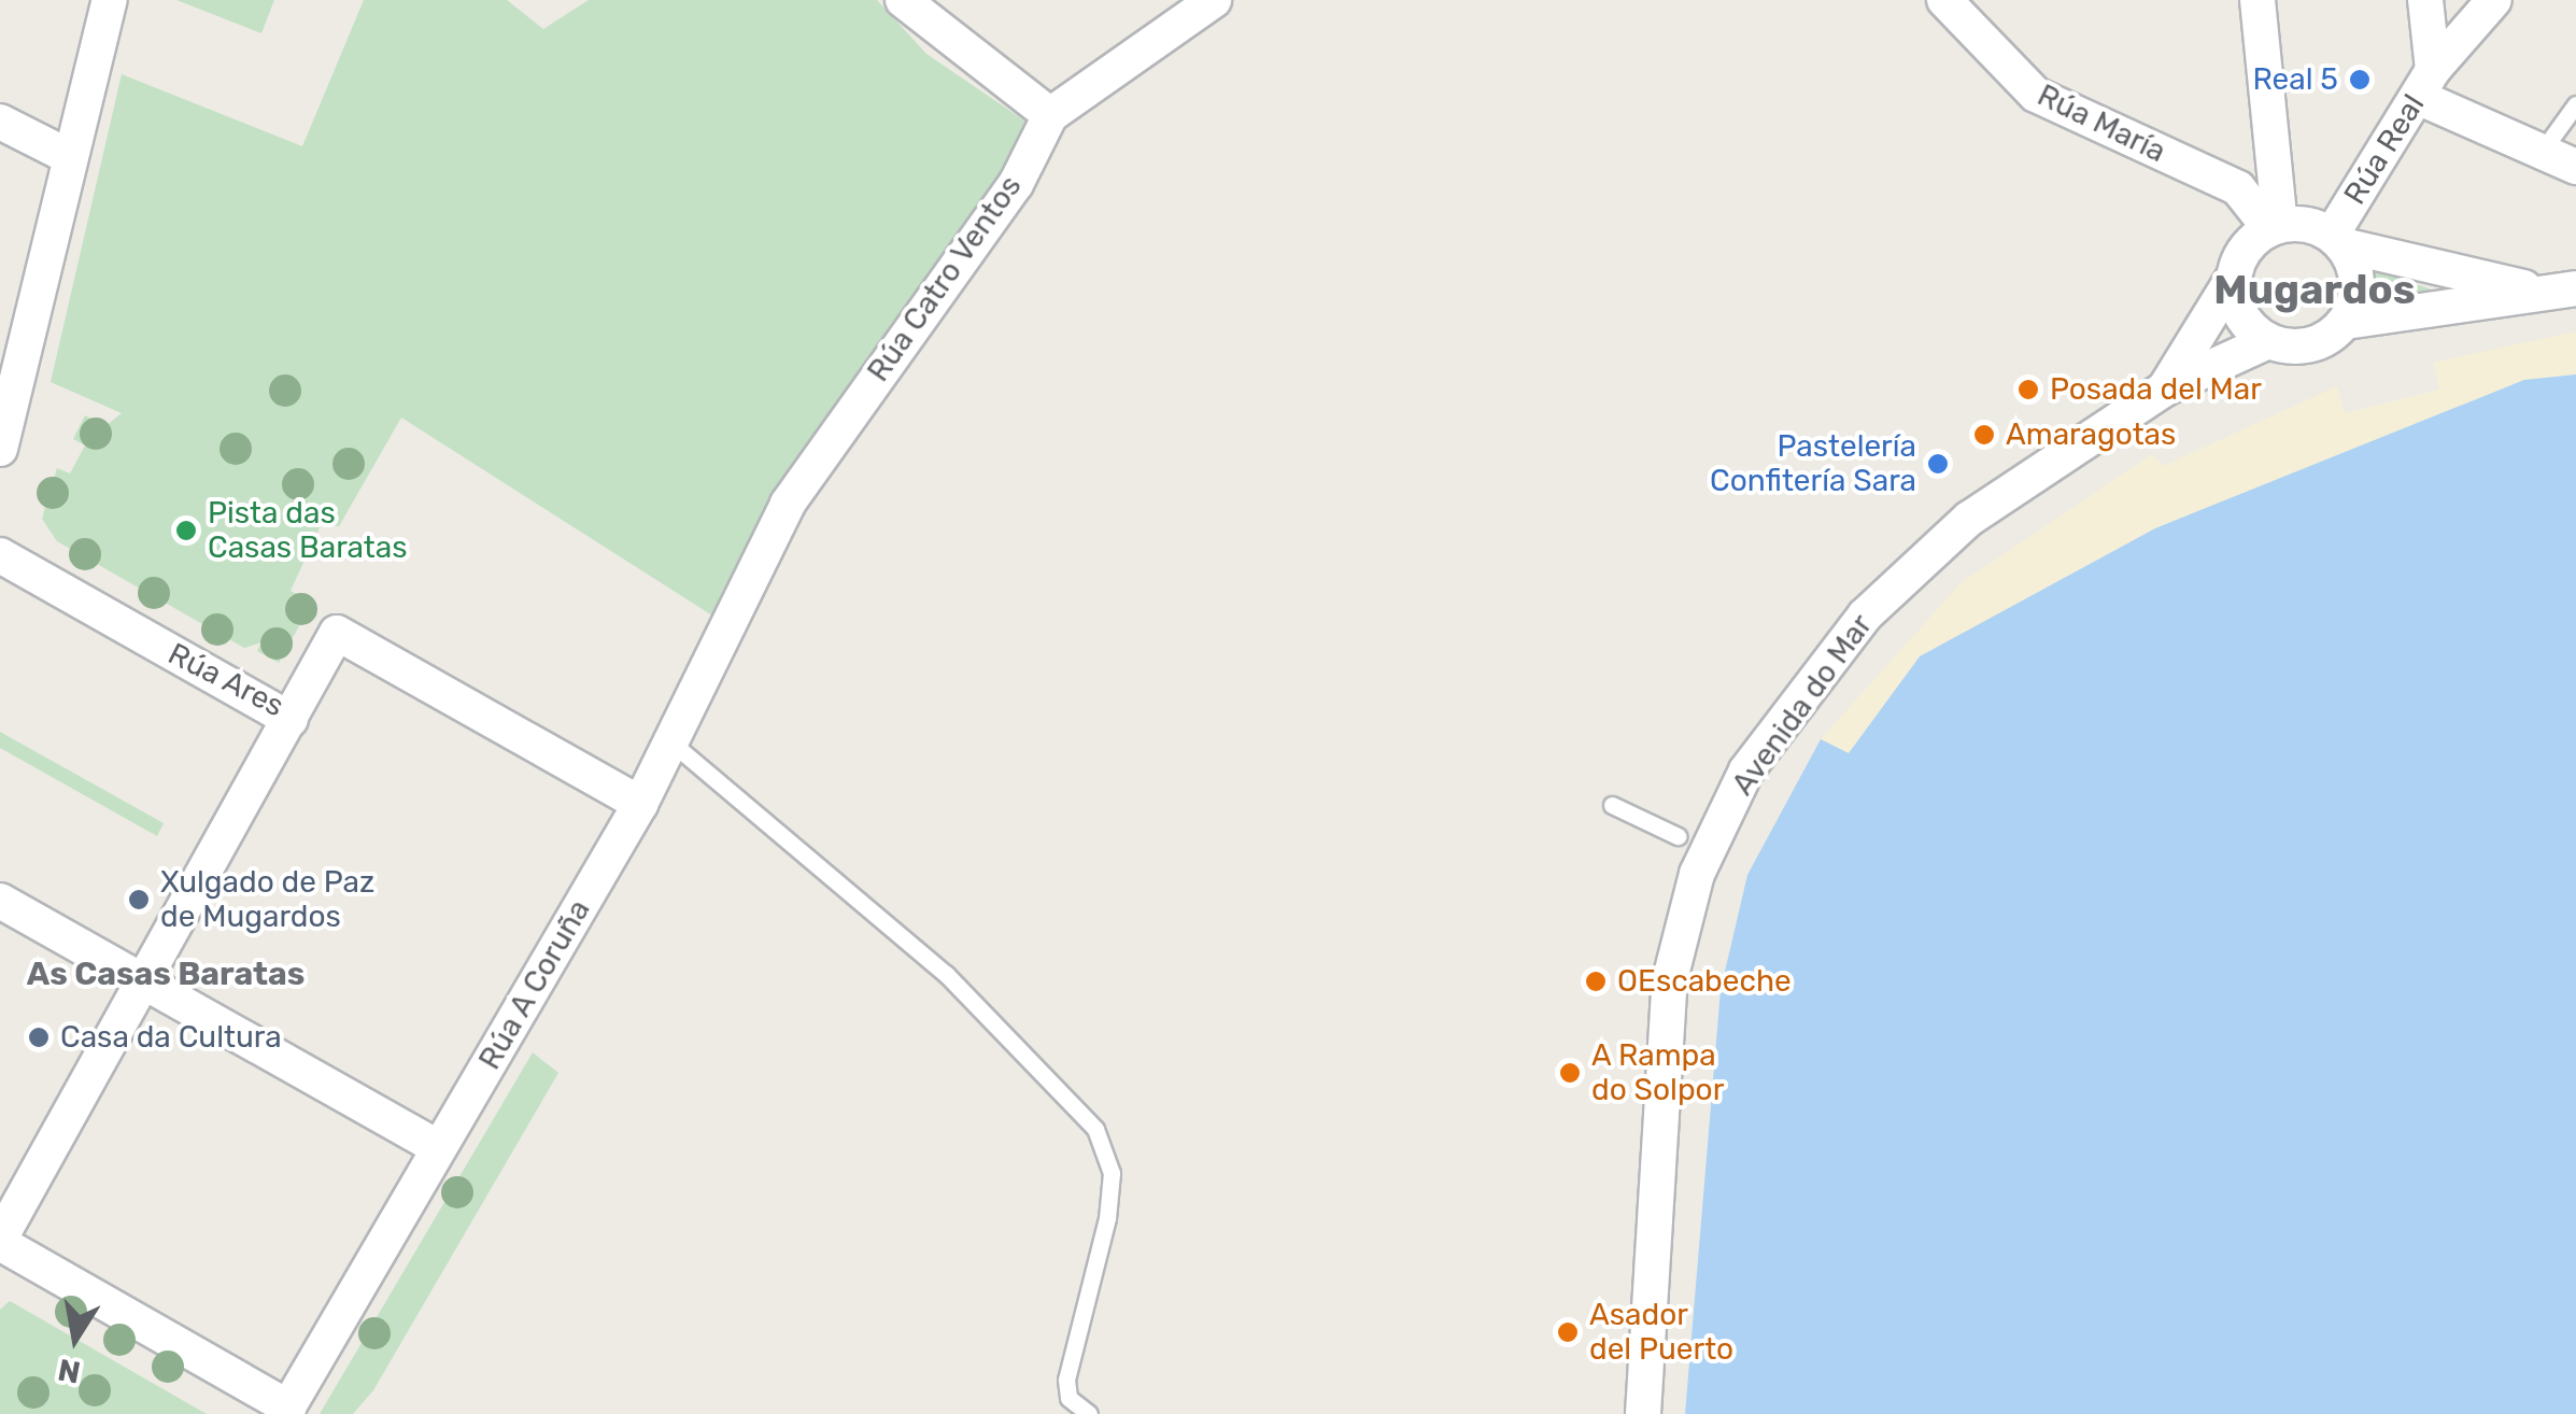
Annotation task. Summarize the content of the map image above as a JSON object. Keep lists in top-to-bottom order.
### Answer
{
  "streets": {
    "street": [
      "Rúa María",
      "Rúa Real",
      "Rúa Catro Ventos",
      "Rúa Ares",
      "Avenida do Mar",
      "Rúa A Coruña"
    ]
  },
  "crossings": [
    ["Rúa María", "Rúa Real"],
    ["Rúa María", "Avenida do Mar"],
    ["Rúa Real", "Avenida do Mar"],
    ["Rúa Catro Ventos", "Rúa A Coruña"],
    ["Rúa Ares", "Rúa A Coruña"]
  ],
  "districts": ["Mugardos", "As Casas Baratas"],
  "places": [
    "Real 5",
    "Posada del Mar",
    "Amaragotas",
    "Pastelería Confitería Sara",
    "Pista das Casas Baratas",
    "Xulgado de Paz de Mugardos",
    "OEscabeche",
    "Casa da Cultura",
    "A Rampa do Solpor",
    "Asador del Puerto"
  ],
  "north": "bottom"
}
